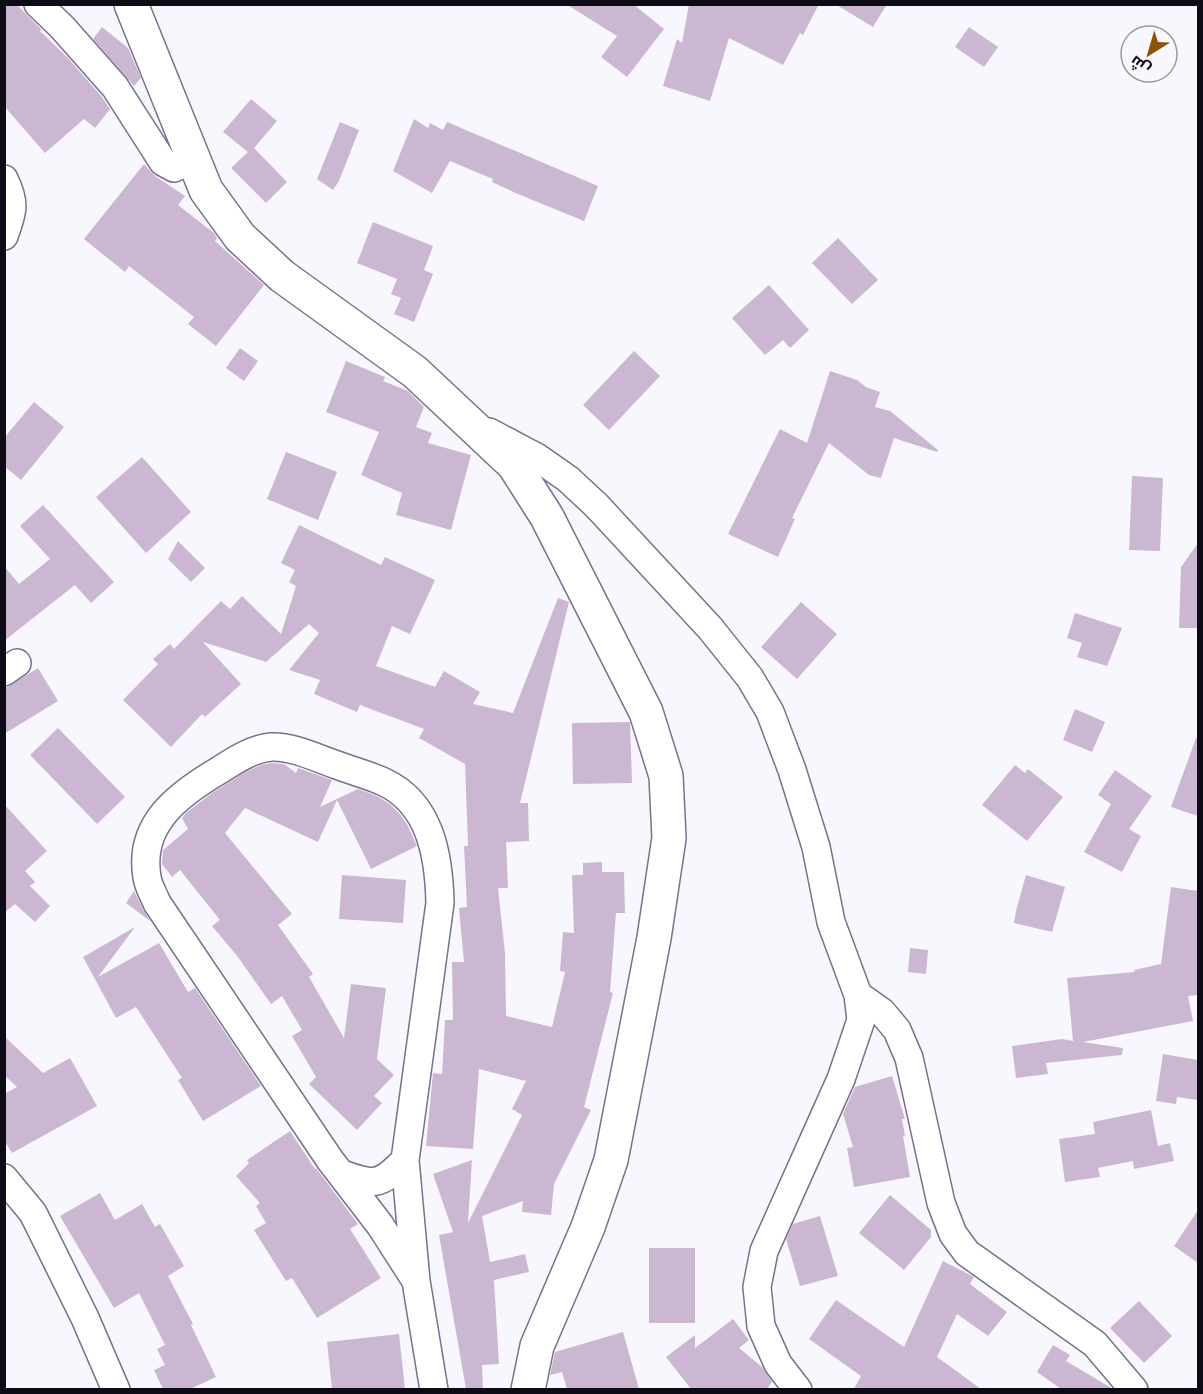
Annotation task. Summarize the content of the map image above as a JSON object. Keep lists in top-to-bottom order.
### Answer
{
  "north": "bottom left"
}
